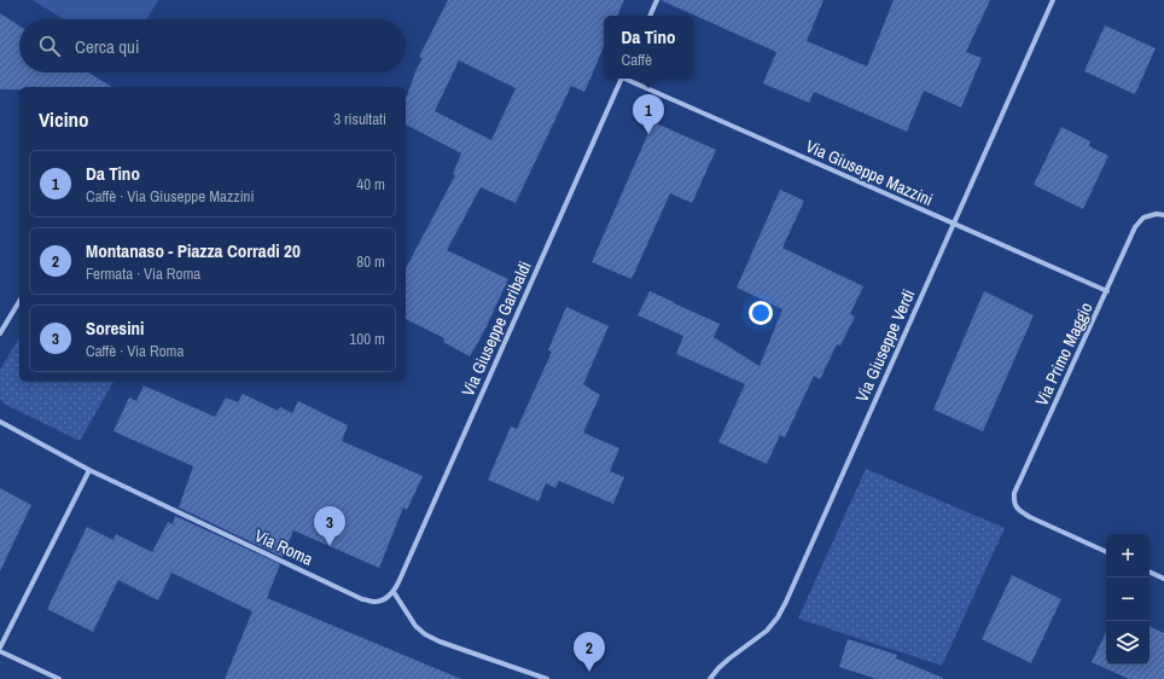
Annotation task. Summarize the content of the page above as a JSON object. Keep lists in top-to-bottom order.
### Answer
{
  "streets": {
    "street": [
      "Via Giuseppe Mazzini",
      "Via Giuseppe Garibaldi",
      "Via Giuseppe Verdi",
      "Via Primo Maggio",
      "Via Roma"
    ]
  },
  "crossings": [
    ["Via Giuseppe Mazzini", "Via Giuseppe Verdi"],
    ["Via Giuseppe Mazzini", "Via Primo Maggio"],
    ["Via Giuseppe Garibaldi", "Via Roma"]
  ],
  "page": {
    "popup": ["Da Tino", "Caffè"],
    "search": "Cerca qui",
    "heading": ["Vicino", "3 risultati"],
    "pins": ["1", "3", "2"],
    "list": [
      {
        "mark": "1",
        "name": "Da Tino",
        "note": "Caffè · Via Giuseppe Mazzini",
        "value": "40 m"
      },
      {
        "mark": "2",
        "name": "Montanaso - Piazza Corradi 20",
        "note": "Fermata · Via Roma",
        "value": "80 m"
      },
      {
        "mark": "3",
        "name": "Soresini",
        "note": "Caffè · Via Roma",
        "value": "100 m"
      }
    ],
    "map_buttons": ["+", "−"]
  }
}
